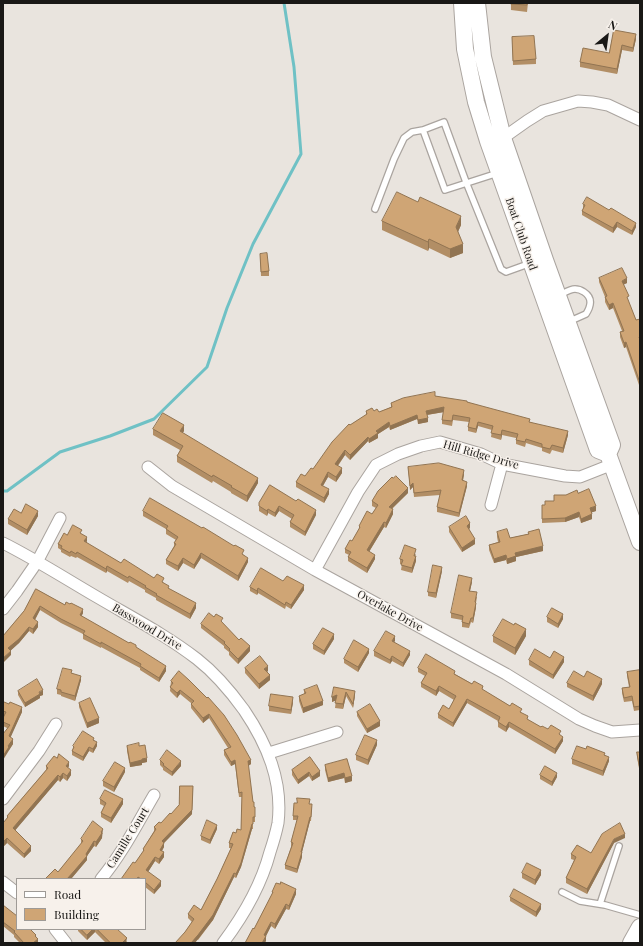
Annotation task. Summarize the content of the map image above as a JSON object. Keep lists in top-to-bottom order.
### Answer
{
  "streets": {
    "main road": ["Boat Club Road"],
    "street": [
      "Hill Ridge Drive",
      "Overlake Drive",
      "Basswood Drive",
      "Camille Court"
    ]
  },
  "crossings": [
    ["Boat Club Road", "Hill Ridge Drive"],
    ["Hill Ridge Drive", "Overlake Drive"]
  ],
  "legend": ["Road", "Building"],
  "north": "top right"
}
